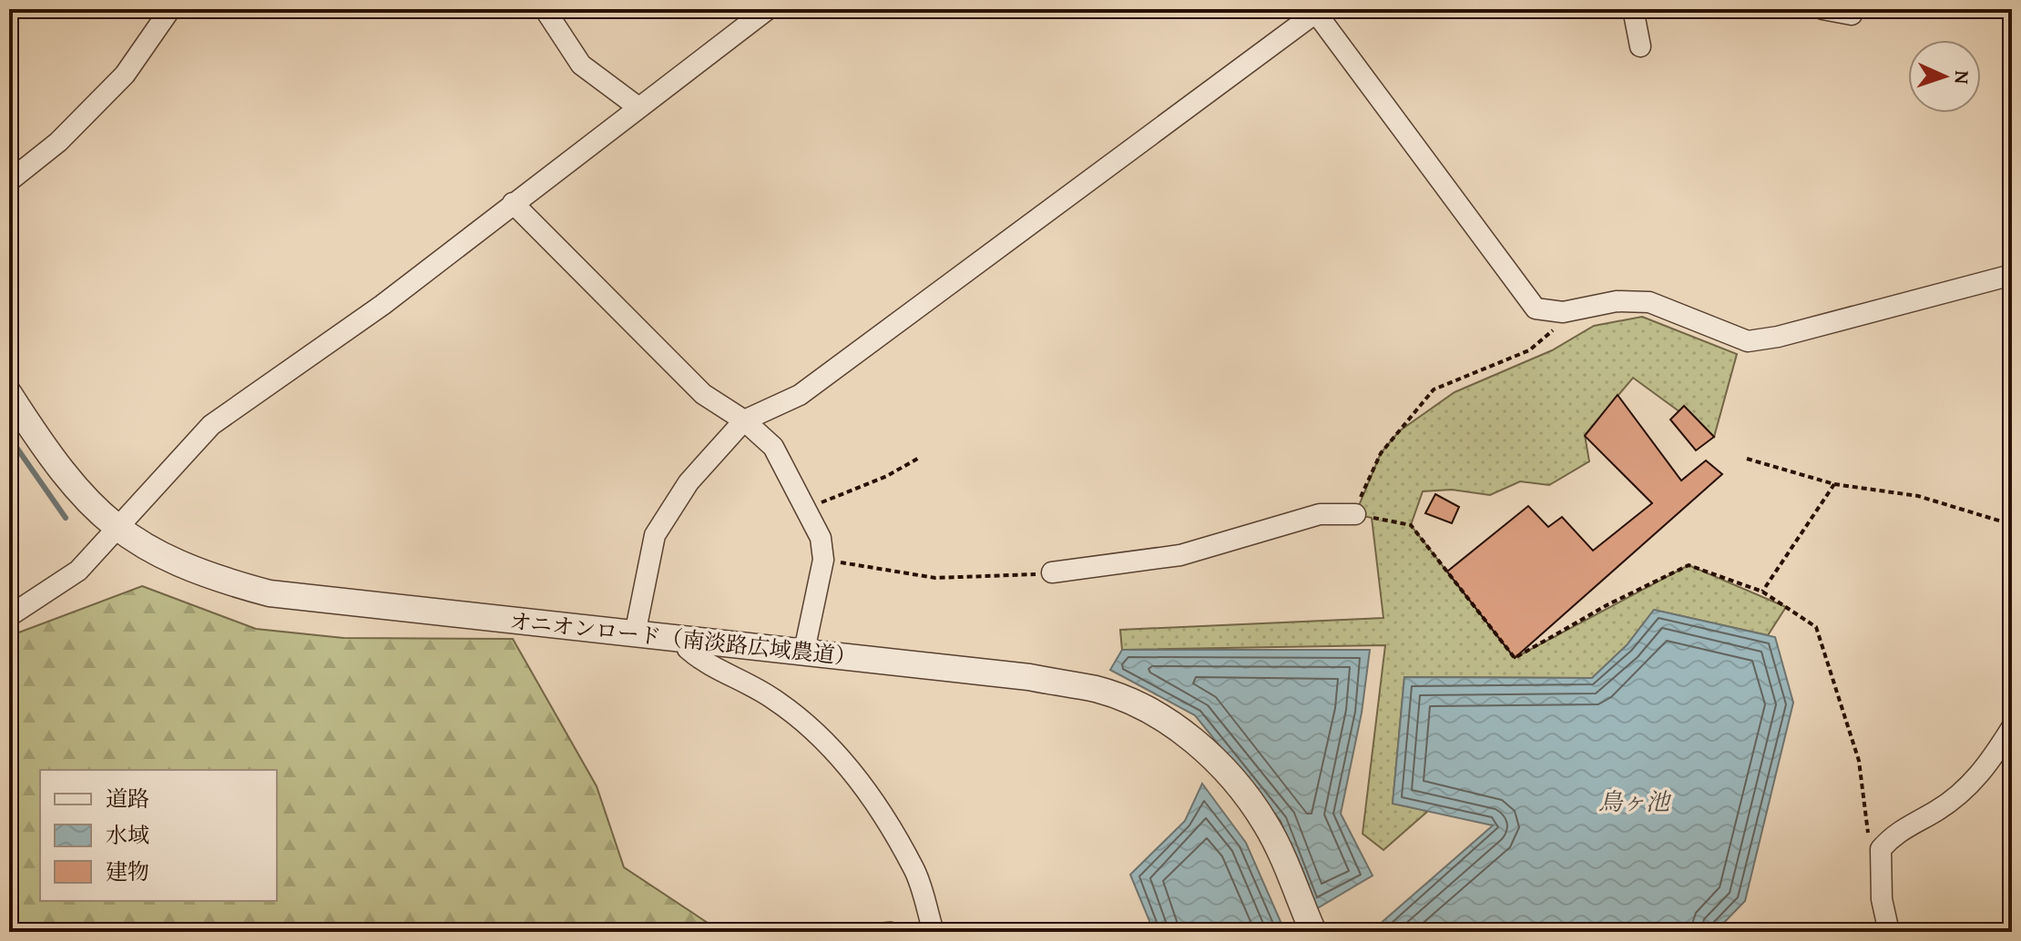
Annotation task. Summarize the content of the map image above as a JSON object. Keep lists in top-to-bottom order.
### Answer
{
  "streets": {
    "street": ["オニオンロード（南淡路広域農道）"]
  },
  "water": ["鳥ヶ池"],
  "legend": ["道路", "水域", "建物"],
  "north": "right"
}
